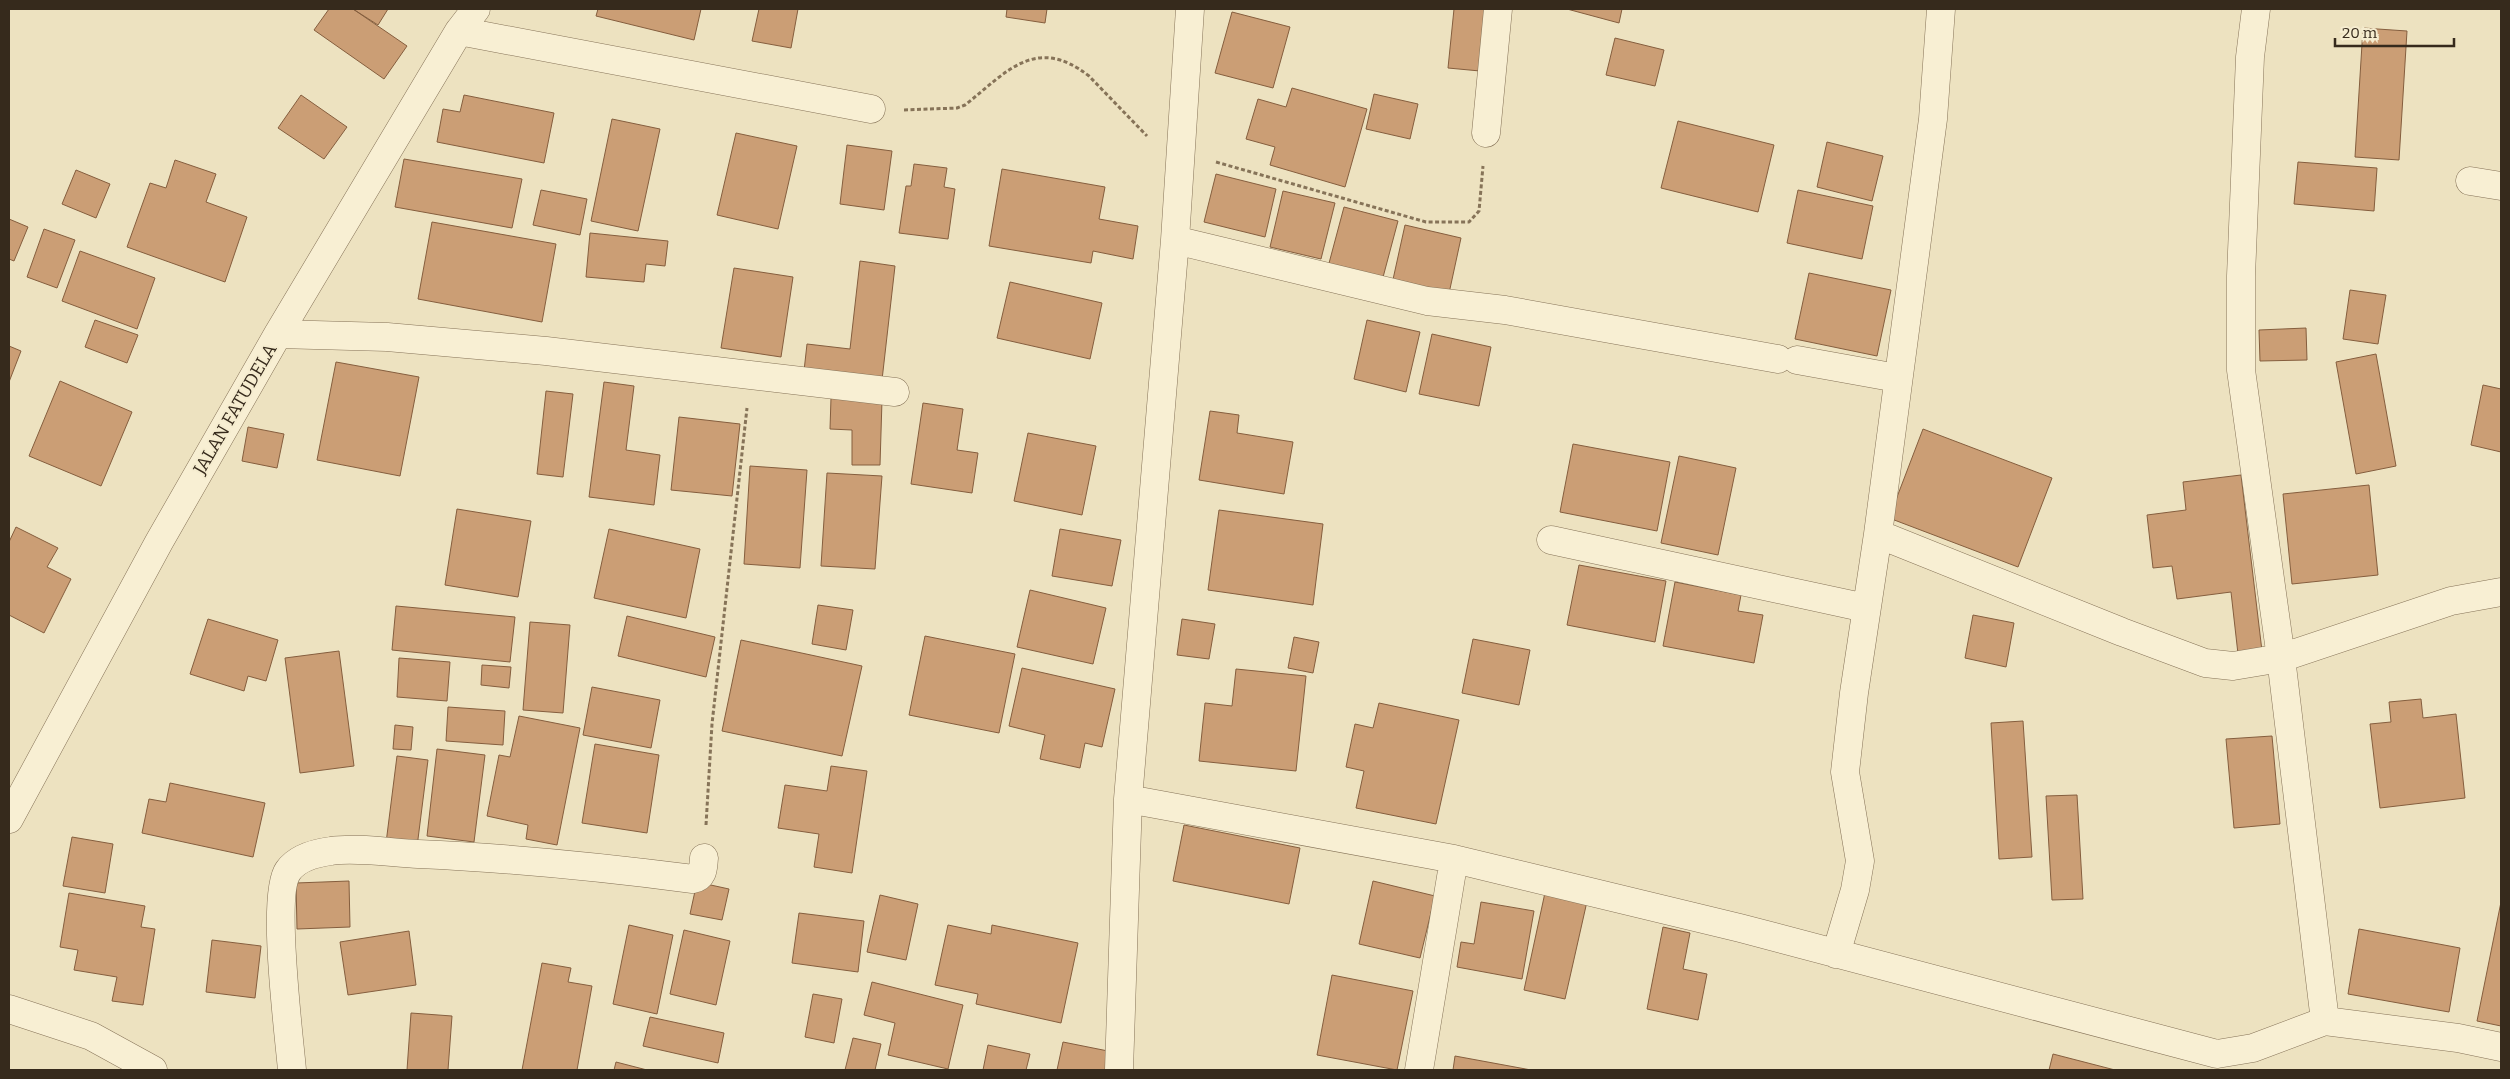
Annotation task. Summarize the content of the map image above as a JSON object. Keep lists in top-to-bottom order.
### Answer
{
  "streets": {
    "street": ["JALAN FATUDELA"]
  },
  "scale_bar": "20 m"
}
